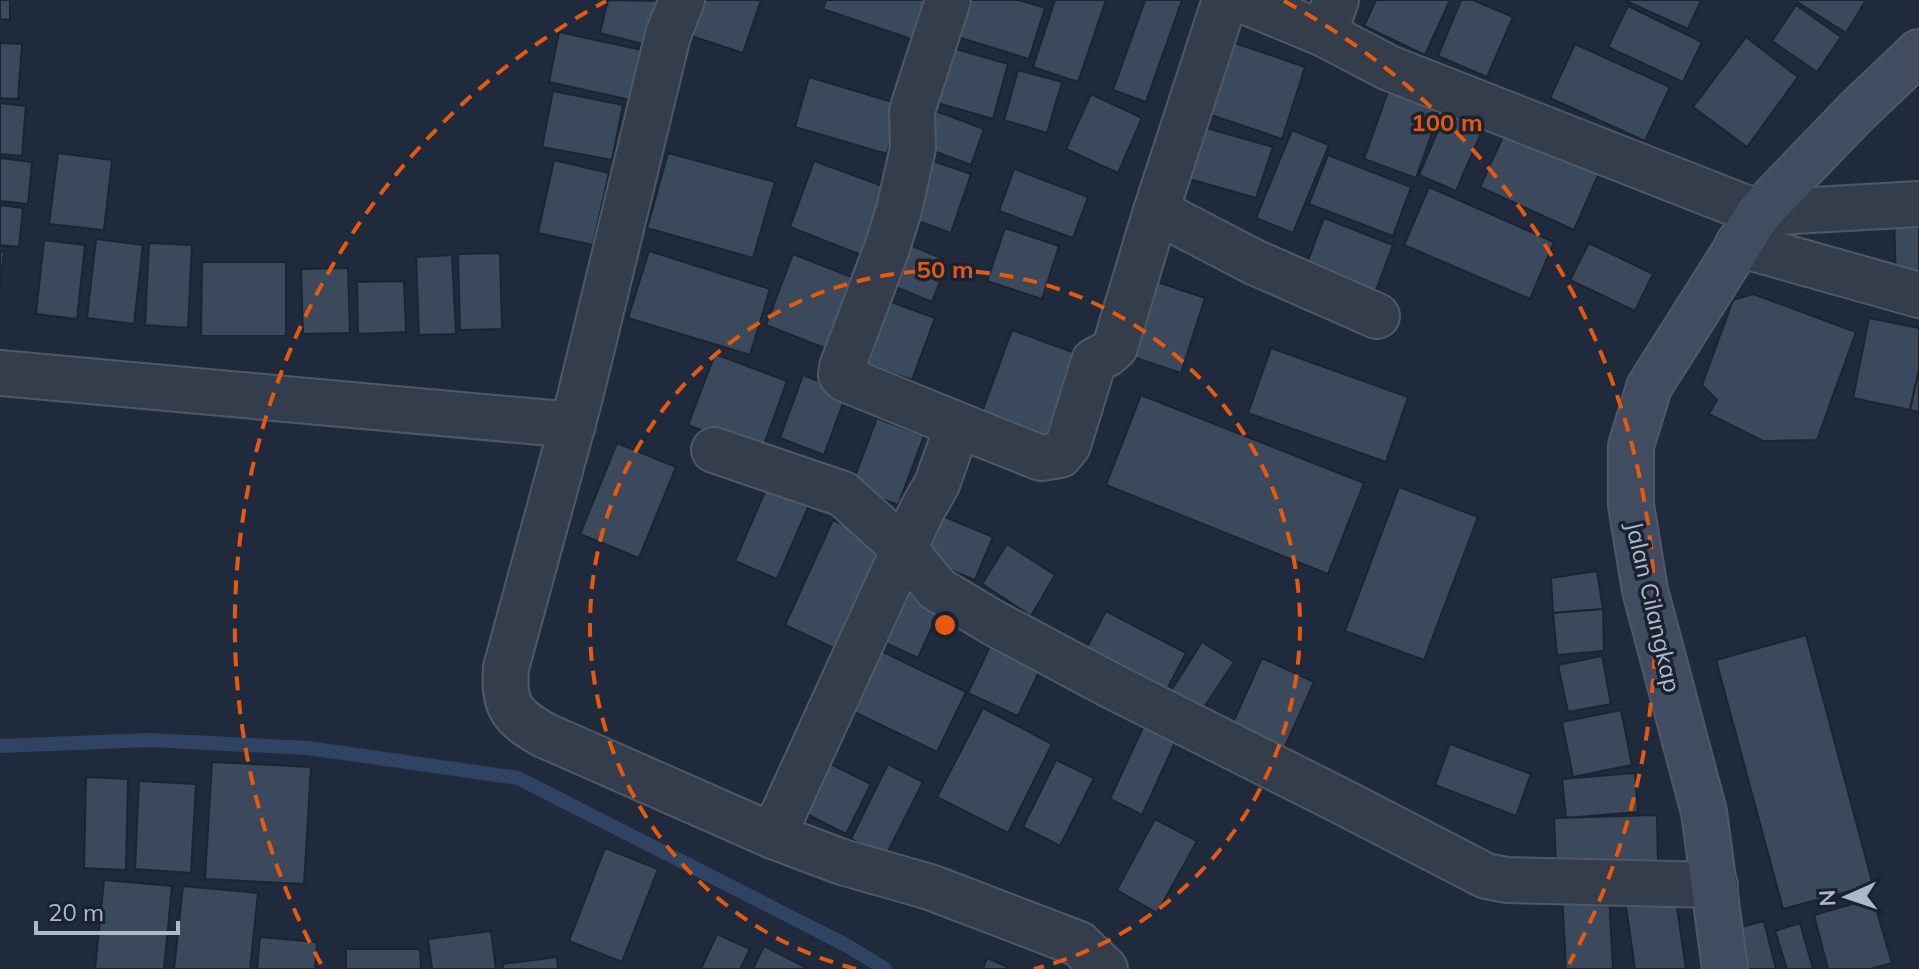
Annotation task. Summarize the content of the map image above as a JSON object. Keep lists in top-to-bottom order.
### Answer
{
  "streets": {
    "street": ["Jalan Cilangkap"]
  },
  "scale_bar": "20 m",
  "north": "left",
  "rings": ["100 m", "50 m"]
}
